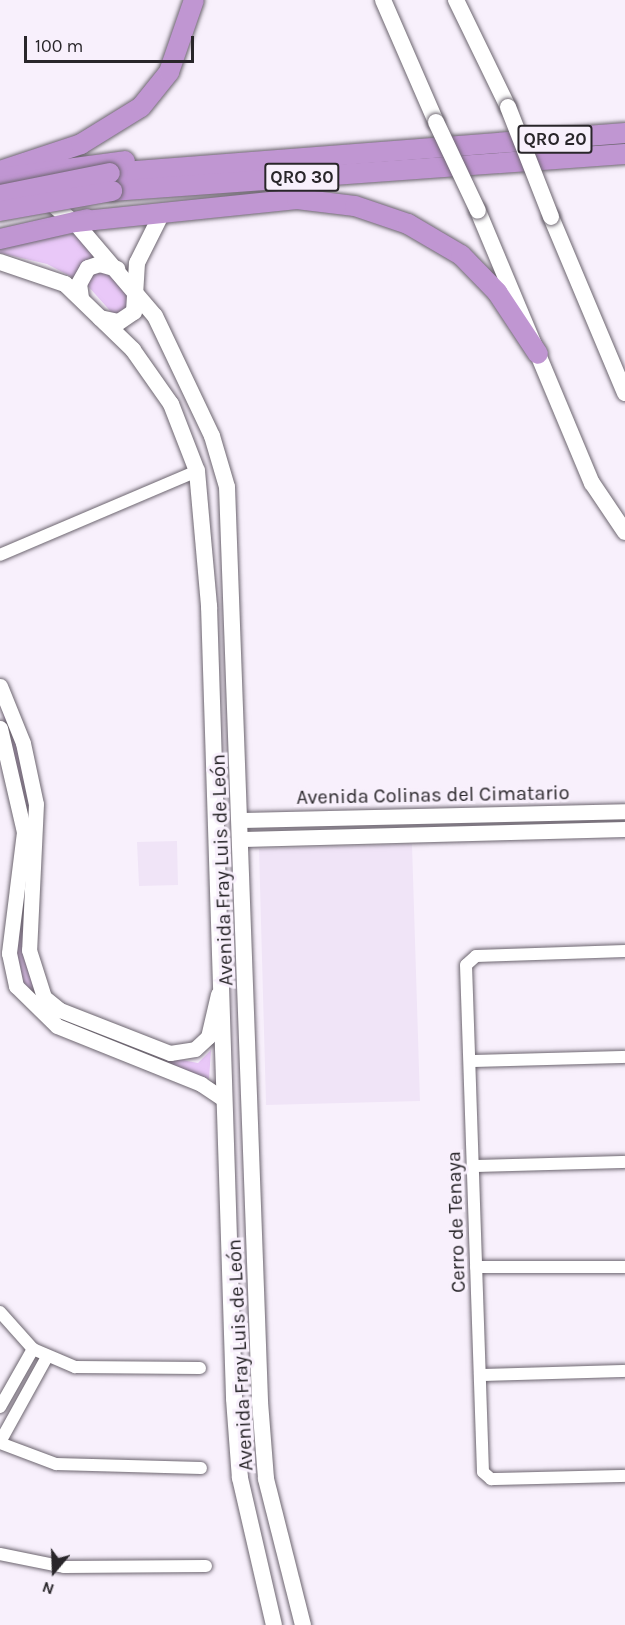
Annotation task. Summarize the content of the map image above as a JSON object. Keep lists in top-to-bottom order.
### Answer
{
  "streets": {
    "highway": ["QRO 20", "QRO 30"],
    "main road": ["Avenida Fray Luis de León"],
    "street": ["Avenida Colinas del Cimatario", "Cerro de Tenaya"]
  },
  "crossings": [
    ["QRO 20", "QRO 30"],
    ["Avenida Colinas del Cimatario", "Avenida Fray Luis de León"]
  ],
  "scale_bar": "100 m",
  "north": "bottom"
}
